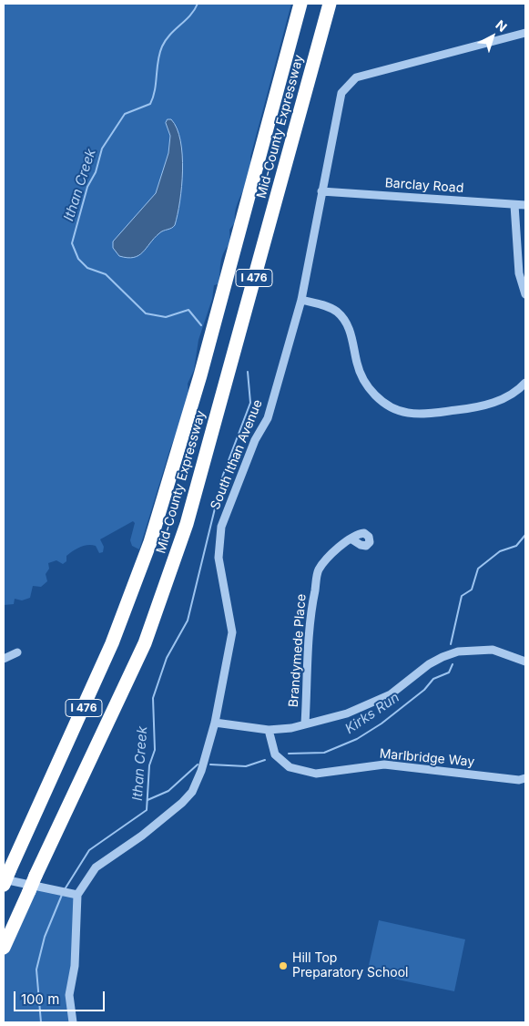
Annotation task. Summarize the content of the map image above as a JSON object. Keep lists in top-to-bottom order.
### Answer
{
  "streets": {
    "highway": ["Mid-County Expressway", "I 476"],
    "street": [
      "Barclay Road",
      "South Ithan Avenue",
      "Brandymede Place",
      "Marlbridge Way"
    ]
  },
  "crossings": [
    ["Barclay Road", "South Ithan Avenue"]
  ],
  "water": ["Ithan Creek", "Kirks Run"],
  "places": ["Hill Top Preparatory School"],
  "scale_bar": "100 m",
  "north": "top right"
}
